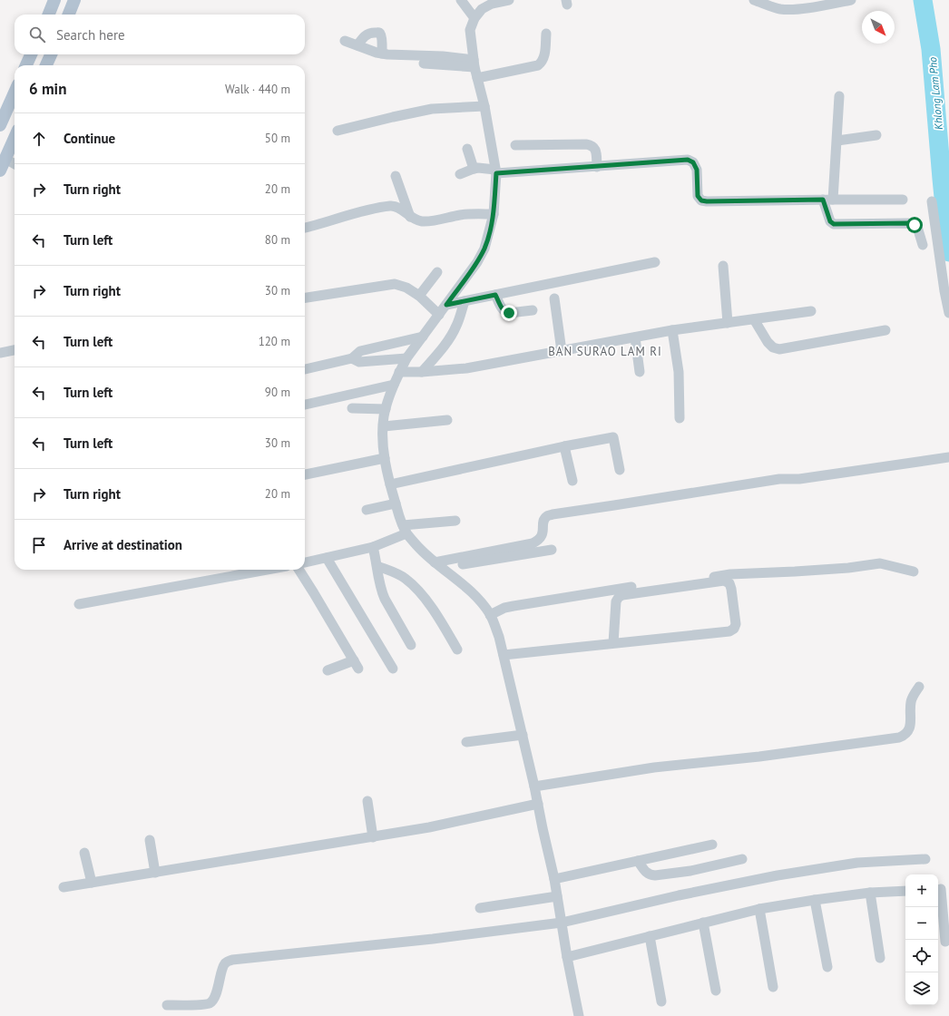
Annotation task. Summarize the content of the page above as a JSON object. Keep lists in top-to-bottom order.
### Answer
{
  "districts": ["BAN SURAO LAM RI"],
  "water": ["Khlong Lam Pho"],
  "north": "bottom right",
  "page": {
    "search": "Search here",
    "heading": ["6 min", "Walk · 440 m"],
    "list": [
      ["Continue", "50 m"],
      ["Turn right", "20 m"],
      ["Turn left", "80 m"],
      ["Turn right", "30 m"],
      ["Turn left", "120 m"],
      ["Turn left", "90 m"],
      ["Turn left", "30 m"],
      ["Turn right", "20 m"],
      "Arrive at destination"
    ],
    "map_buttons": ["+", "−"]
  }
}
